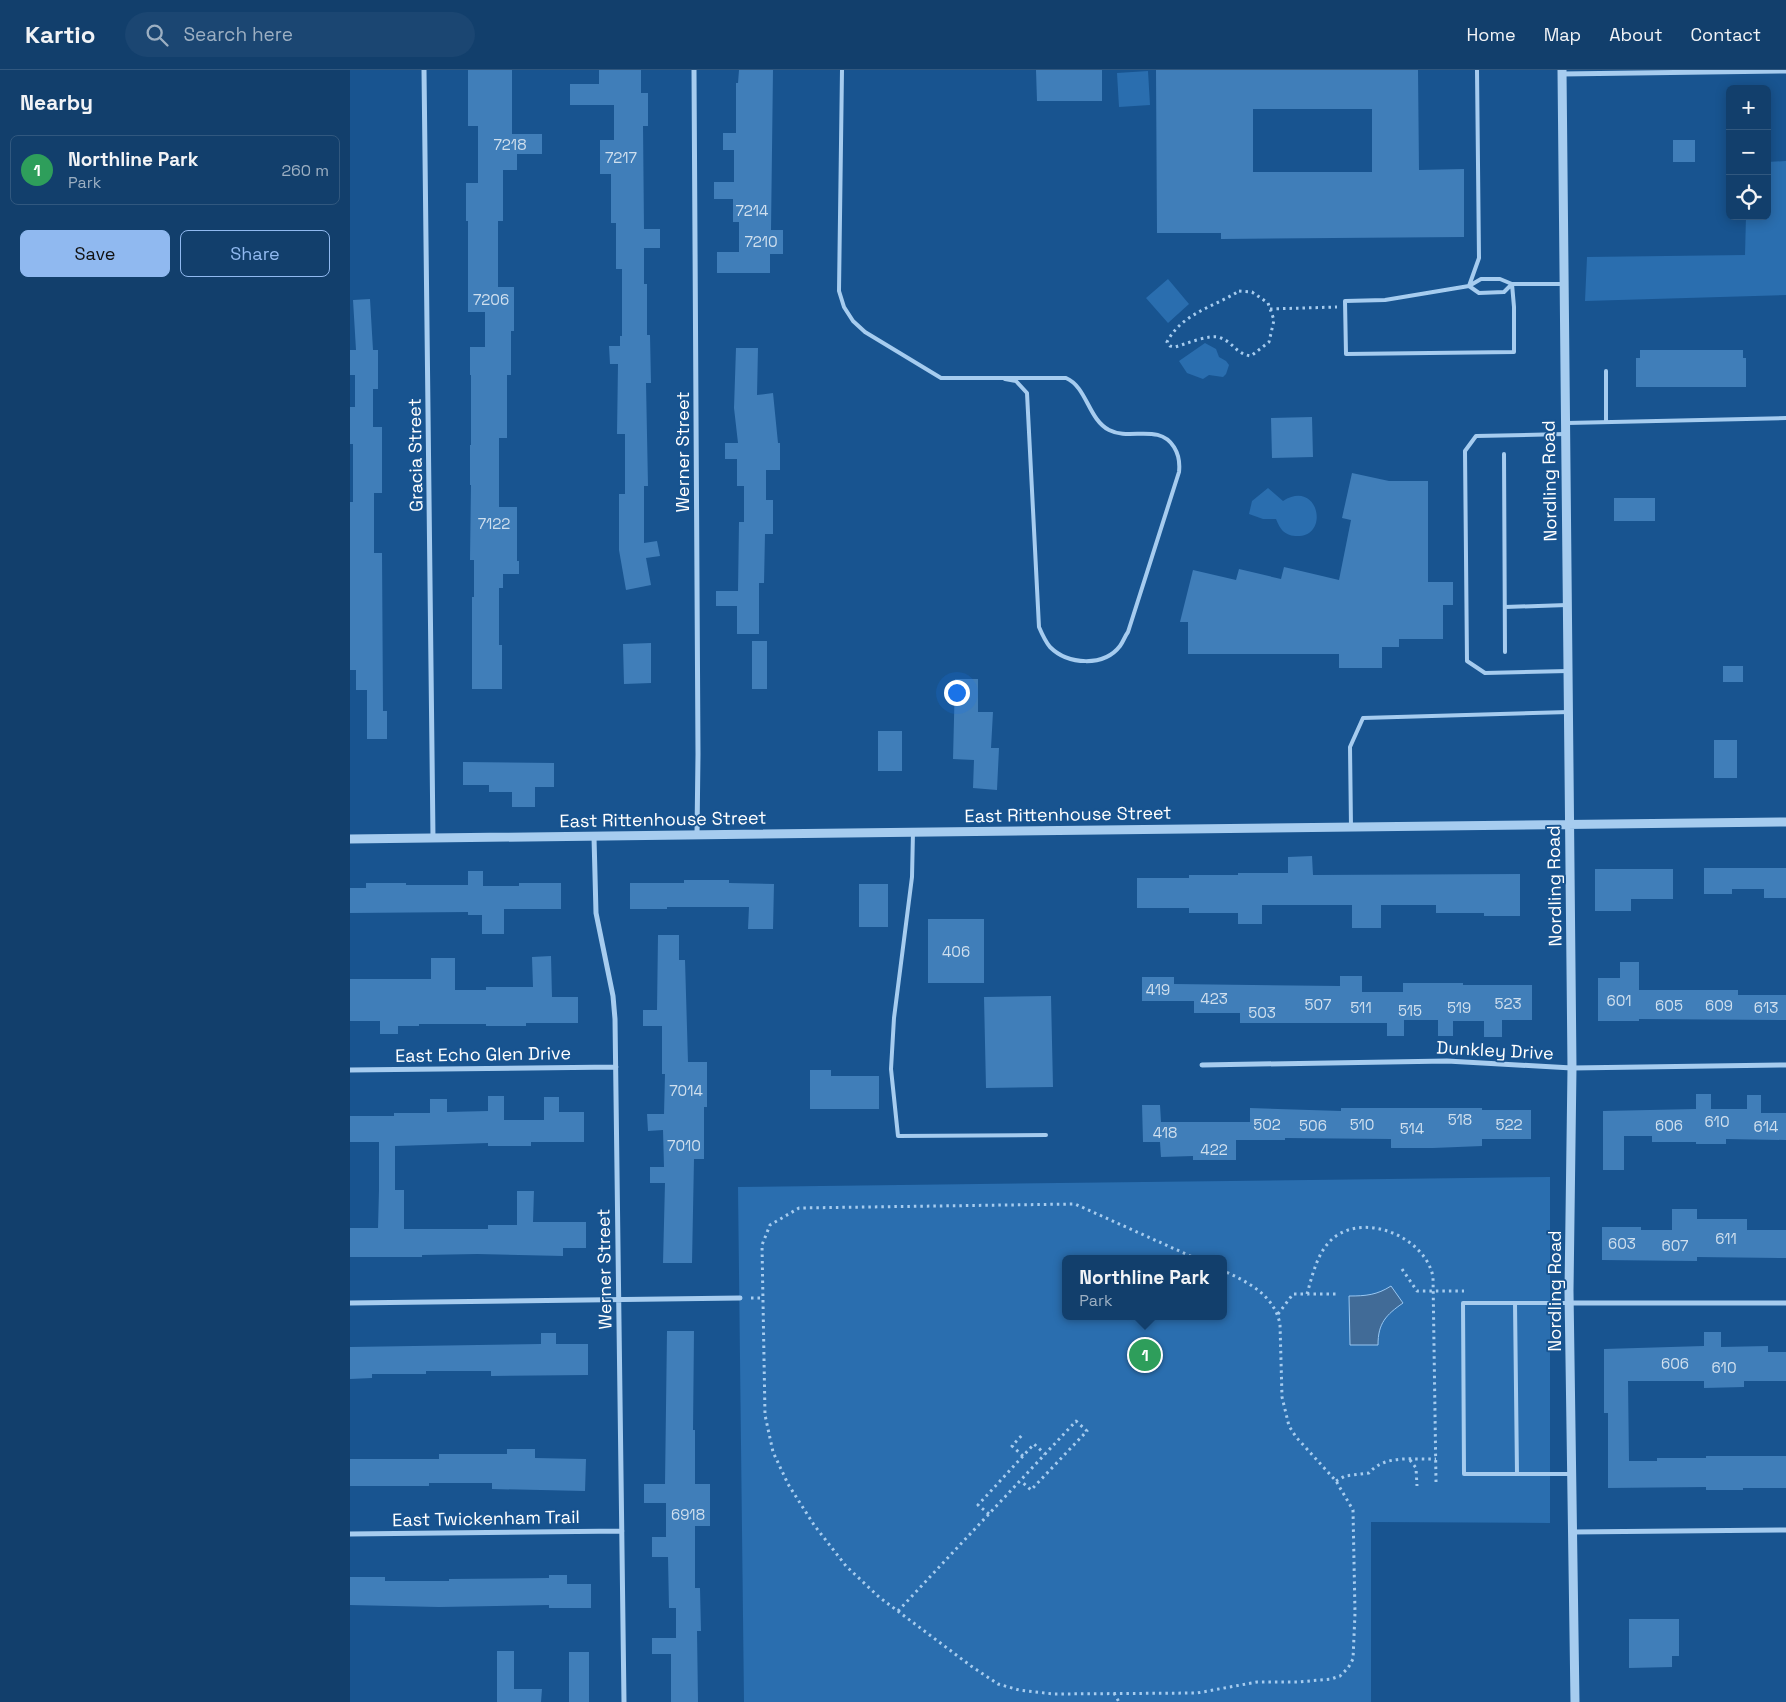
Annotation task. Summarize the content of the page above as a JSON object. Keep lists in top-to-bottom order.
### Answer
{
  "streets": {
    "street": [
      "Werner Street",
      "Gracia Street",
      "Nordling Road",
      "East Rittenhouse Street",
      "Dunkley Drive",
      "East Echo Glen Drive",
      "East Twickenham Trail"
    ]
  },
  "crossings": [
    ["Werner Street", "East Rittenhouse Street"],
    ["Werner Street", "East Echo Glen Drive"],
    ["Werner Street", "East Twickenham Trail"],
    ["Gracia Street", "East Rittenhouse Street"],
    ["Nordling Road", "East Rittenhouse Street"],
    ["Nordling Road", "Dunkley Drive"]
  ],
  "house_numbers": [
    "7218",
    "7217",
    "7214",
    "7210",
    "7206",
    "7122",
    "406",
    "419",
    "423",
    "601",
    "523",
    "507",
    "605",
    "609",
    "511",
    "519",
    "613",
    "515",
    "503",
    "7014",
    "518",
    "610",
    "502",
    "510",
    "522",
    "506",
    "606",
    "614",
    "514",
    "418",
    "7010",
    "422",
    "611",
    "603",
    "607",
    "606",
    "610",
    "6918"
  ],
  "page": {
    "header": "Kartio",
    "search": "Search here",
    "nav": [
      "Home",
      "Map",
      "About",
      "Contact"
    ],
    "heading": "Nearby",
    "map_buttons": ["+", "−"],
    "list": [
      {
        "mark": "1",
        "name": "Northline Park",
        "note": "Park",
        "value": "260 m"
      }
    ],
    "buttons": ["Save", "Share"],
    "popup": ["Northline Park", "Park"],
    "pins": "1"
  }
}
